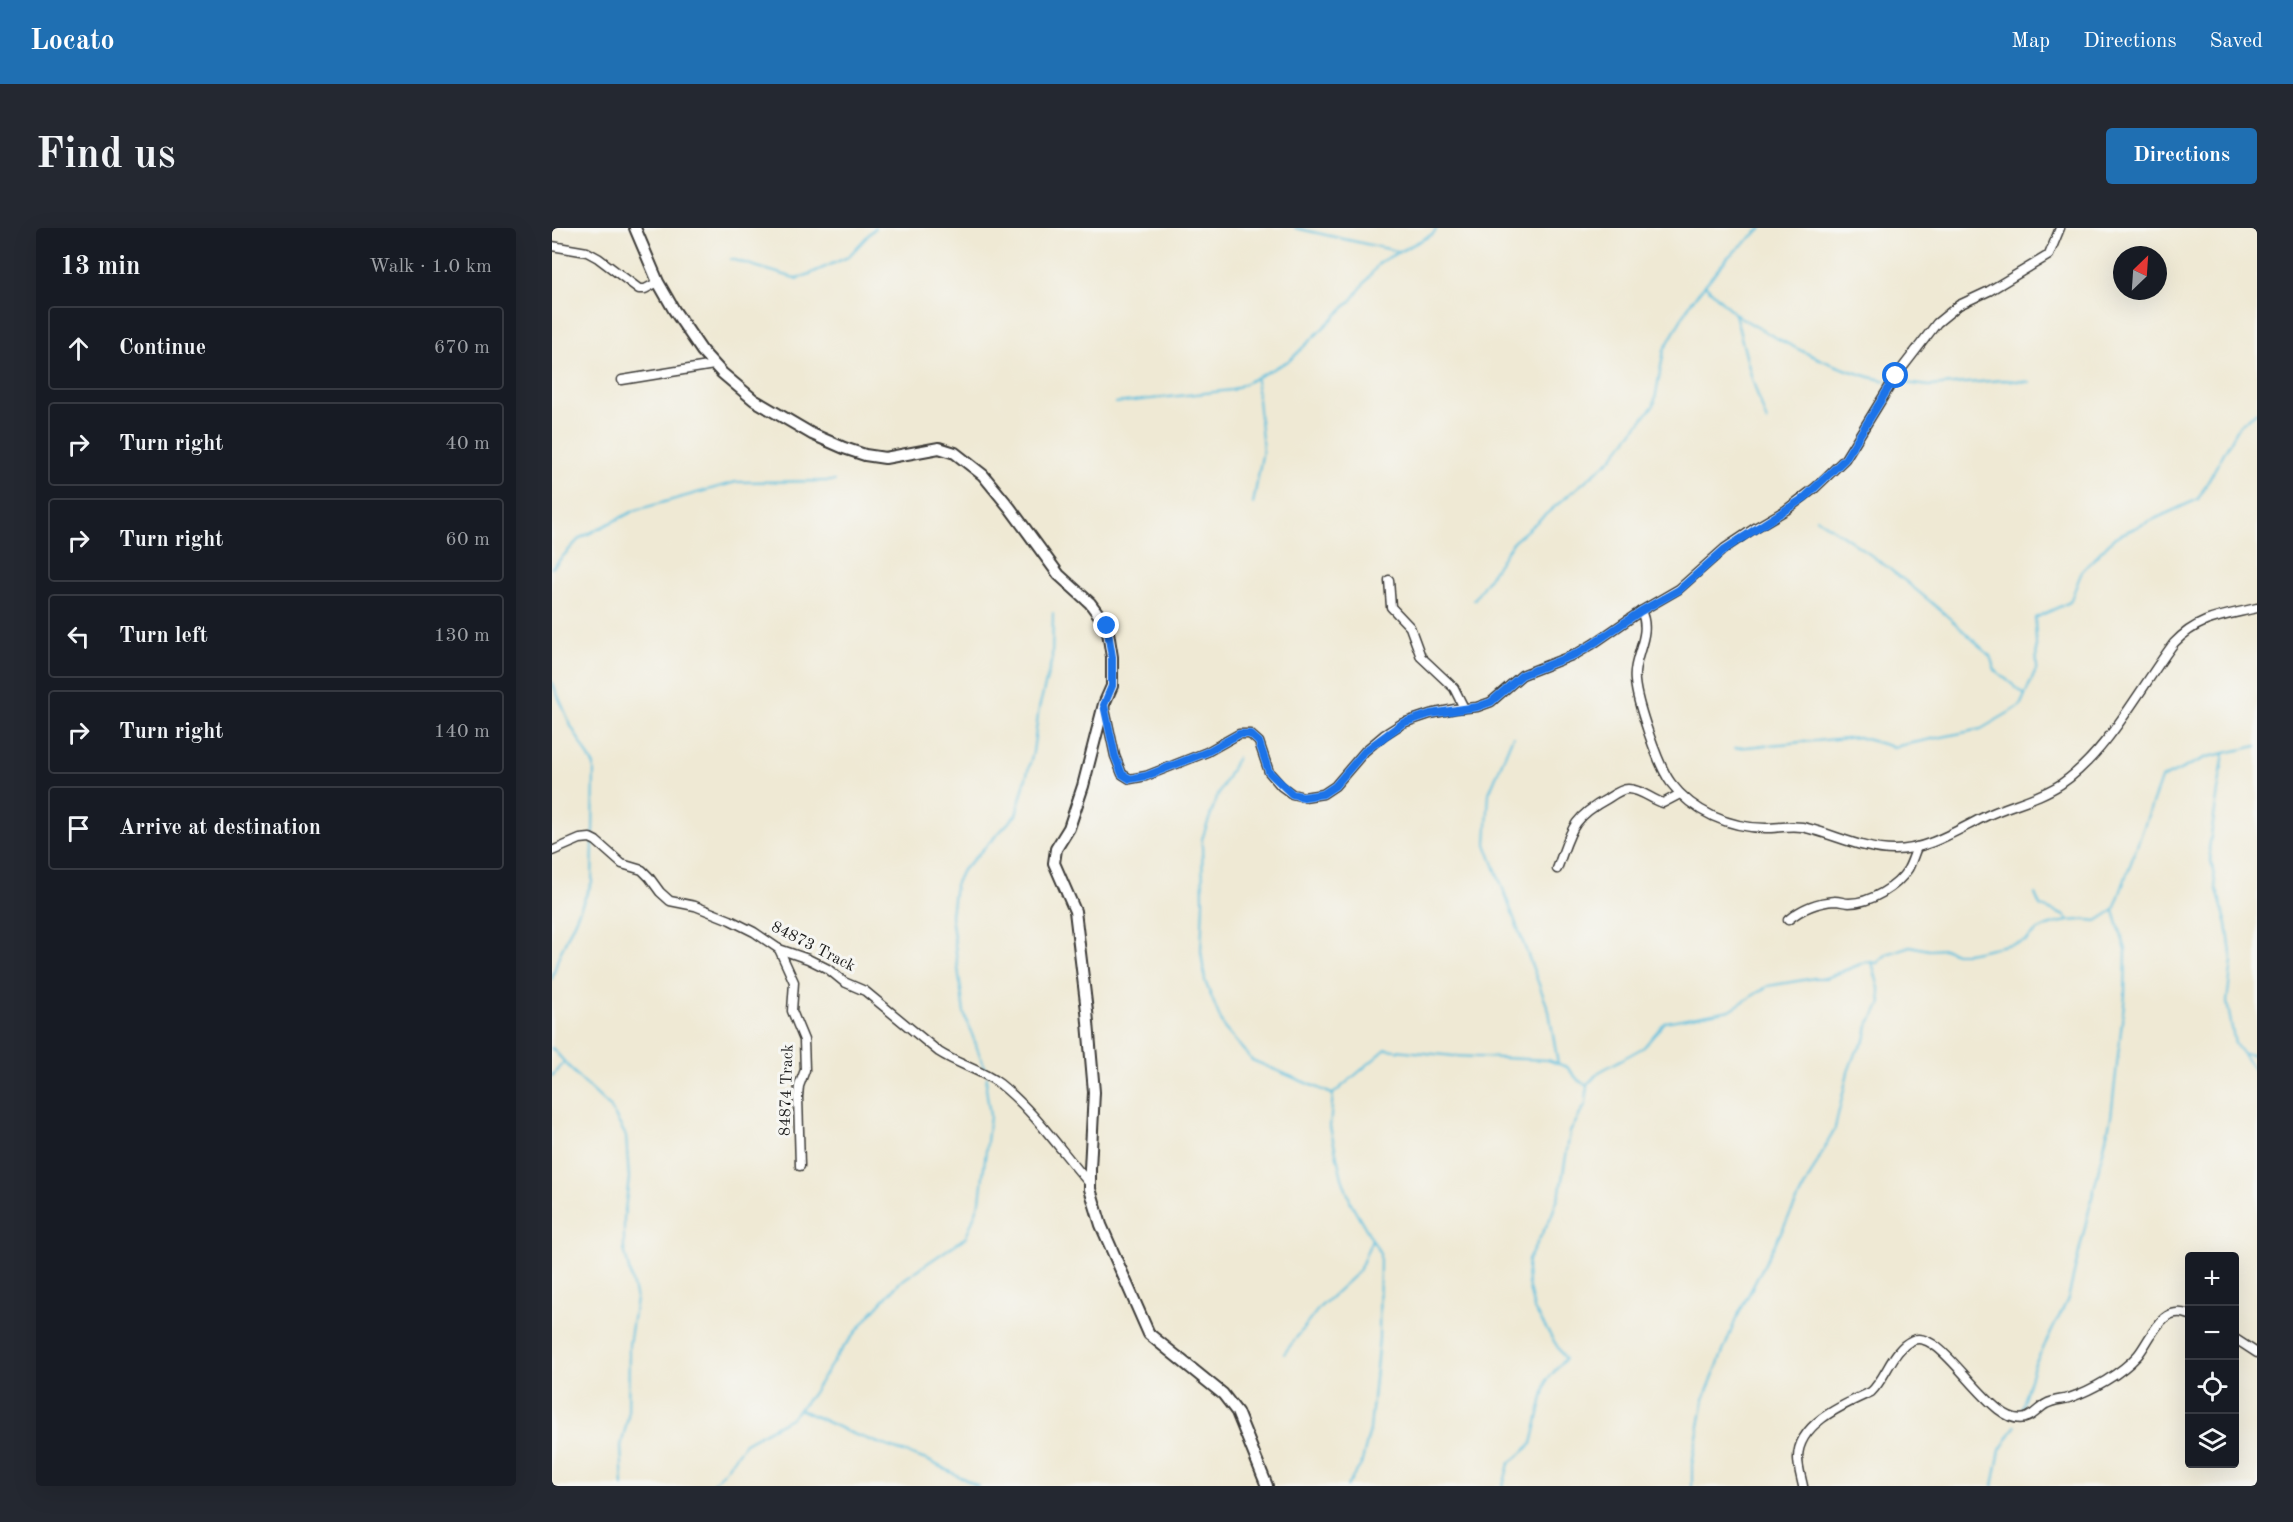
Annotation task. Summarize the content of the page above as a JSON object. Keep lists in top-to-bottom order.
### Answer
{
  "streets": {
    "street": ["84873 Track", "84874 Track"]
  },
  "crossings": [
    ["84873 Track", "84874 Track"]
  ],
  "north": "top right",
  "page": {
    "header": "Locato",
    "nav": ["Map", "Directions", "Saved"],
    "buttons": "Directions",
    "title": "Find us",
    "heading": ["13 min", "Walk · 1.0 km"],
    "list": [
      ["Continue", "670 m"],
      ["Turn right", "40 m"],
      ["Turn right", "60 m"],
      ["Turn left", "130 m"],
      ["Turn right", "140 m"],
      "Arrive at destination"
    ],
    "map_buttons": ["+", "−"]
  }
}
